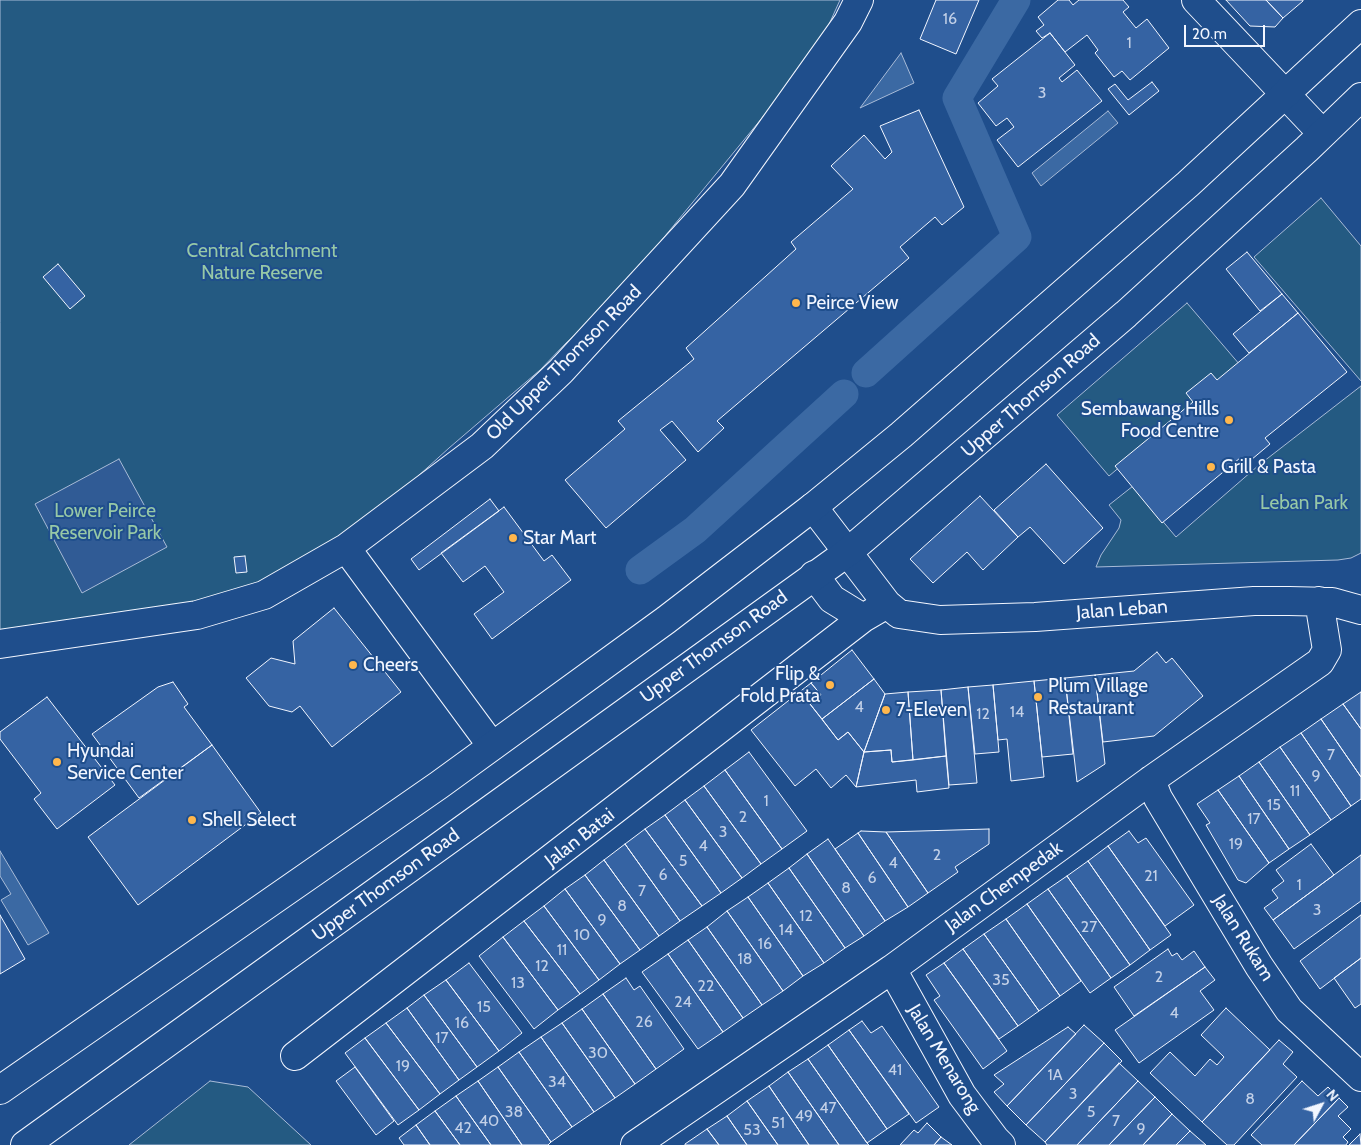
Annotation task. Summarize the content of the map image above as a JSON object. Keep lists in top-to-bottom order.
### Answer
{
  "streets": {
    "street": [
      "Old Upper Thomson Road",
      "Upper Thomson Road",
      "Jalan Leban",
      "Jalan Batai",
      "Jalan Chempedak",
      "Jalan Rukam",
      "Jalan Menarong"
    ]
  },
  "crossings": [
    ["Upper Thomson Road", "Jalan Leban"],
    ["Jalan Leban", "Jalan Chempedak"],
    ["Jalan Chempedak", "Jalan Rukam"],
    ["Jalan Chempedak", "Jalan Menarong"]
  ],
  "parks": ["Central Catchment Nature Reserve", "Leban Park", "Lower Peirce Reservoir Park"],
  "places": [
    "Peirce View",
    "Sembawang Hills Food Centre",
    "Grill & Pasta",
    "Star Mart",
    "Cheers",
    "Flip & Fold Prata",
    "Plum Village Restaurant",
    "7-Eleven",
    "Hyundai Service Center",
    "Shell Select"
  ],
  "house_numbers": [
    "16",
    "1",
    "3",
    "4",
    "14",
    "12",
    "7",
    "9",
    "11",
    "1",
    "15",
    "2",
    "17",
    "3",
    "19",
    "4",
    "2",
    "5",
    "4",
    "6",
    "21",
    "6",
    "1",
    "8",
    "7",
    "8",
    "3",
    "12",
    "9",
    "27",
    "14",
    "10",
    "16",
    "11",
    "18",
    "12",
    "2",
    "35",
    "13",
    "22",
    "24",
    "15",
    "4",
    "26",
    "16",
    "17",
    "30",
    "19",
    "41",
    "1A",
    "34",
    "3",
    "8",
    "47",
    "38",
    "5",
    "49",
    "40",
    "7",
    "51",
    "42",
    "9",
    "53"
  ],
  "scale_bar": "20 m",
  "north": "top right"
}
